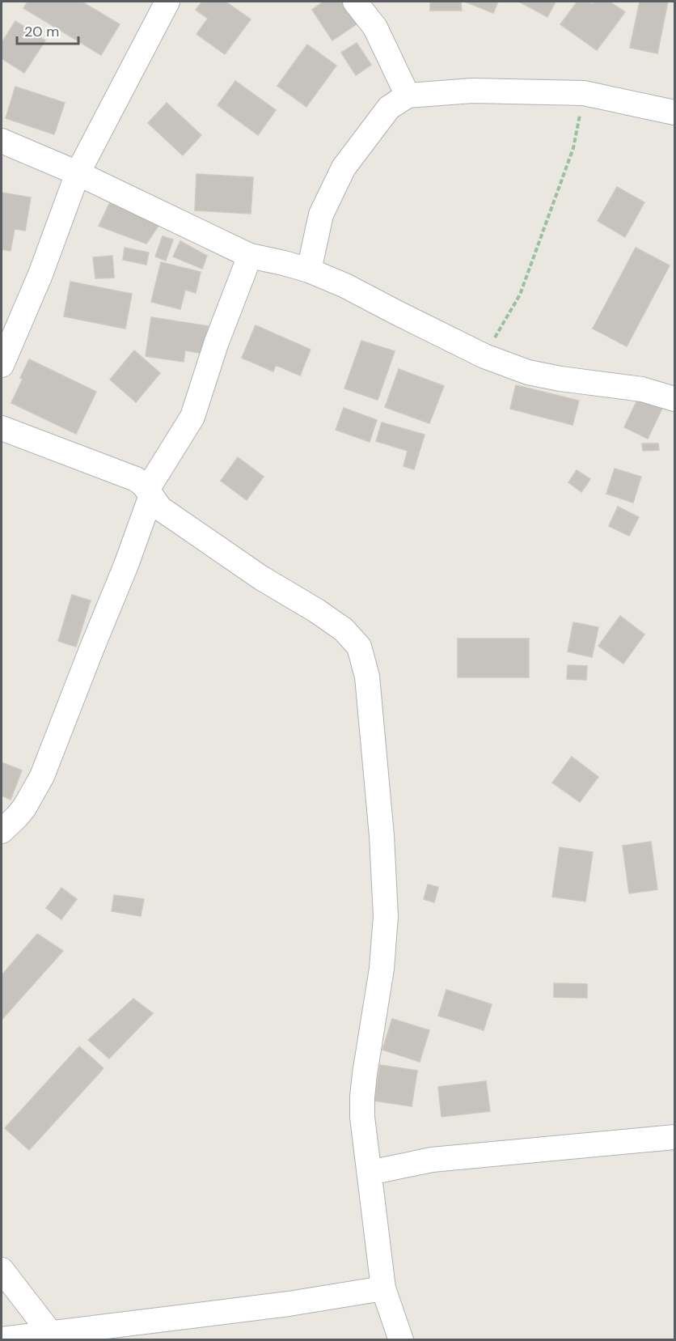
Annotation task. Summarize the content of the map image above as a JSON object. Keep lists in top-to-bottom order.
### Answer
{
  "scale_bar": "20 m"
}
